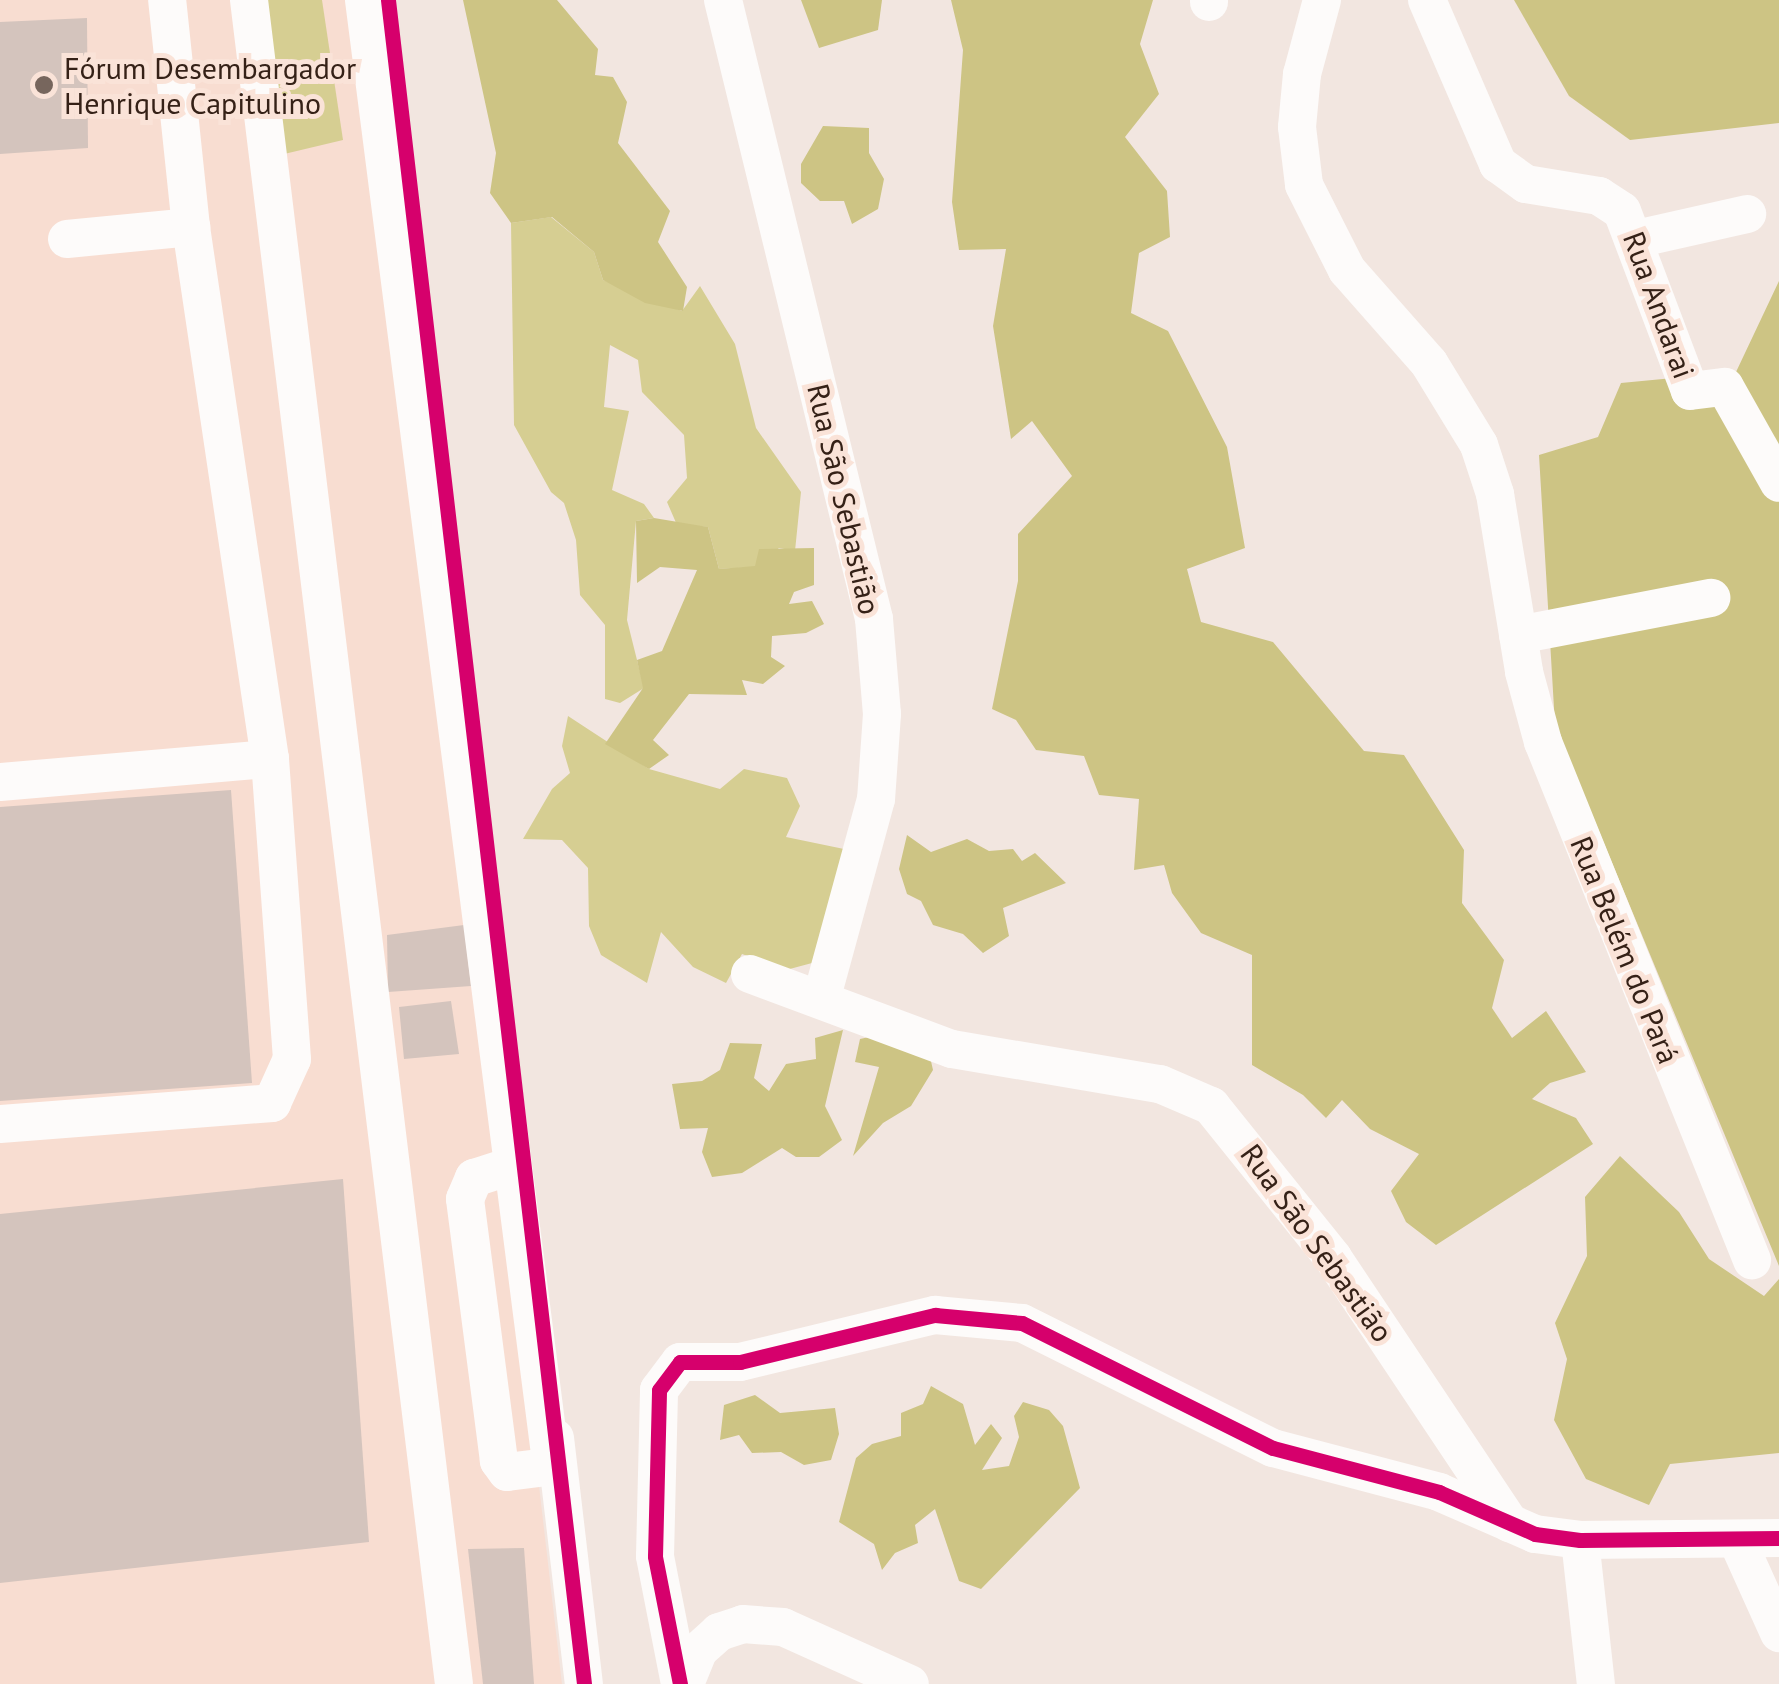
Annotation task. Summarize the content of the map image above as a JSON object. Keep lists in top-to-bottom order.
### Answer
{
  "streets": {
    "street": ["Rua Andarai", "Rua São Sebastião", "Rua Belém do Pará"]
  },
  "places": ["Fórum Desembargador Henrique Capitulino"]
}
